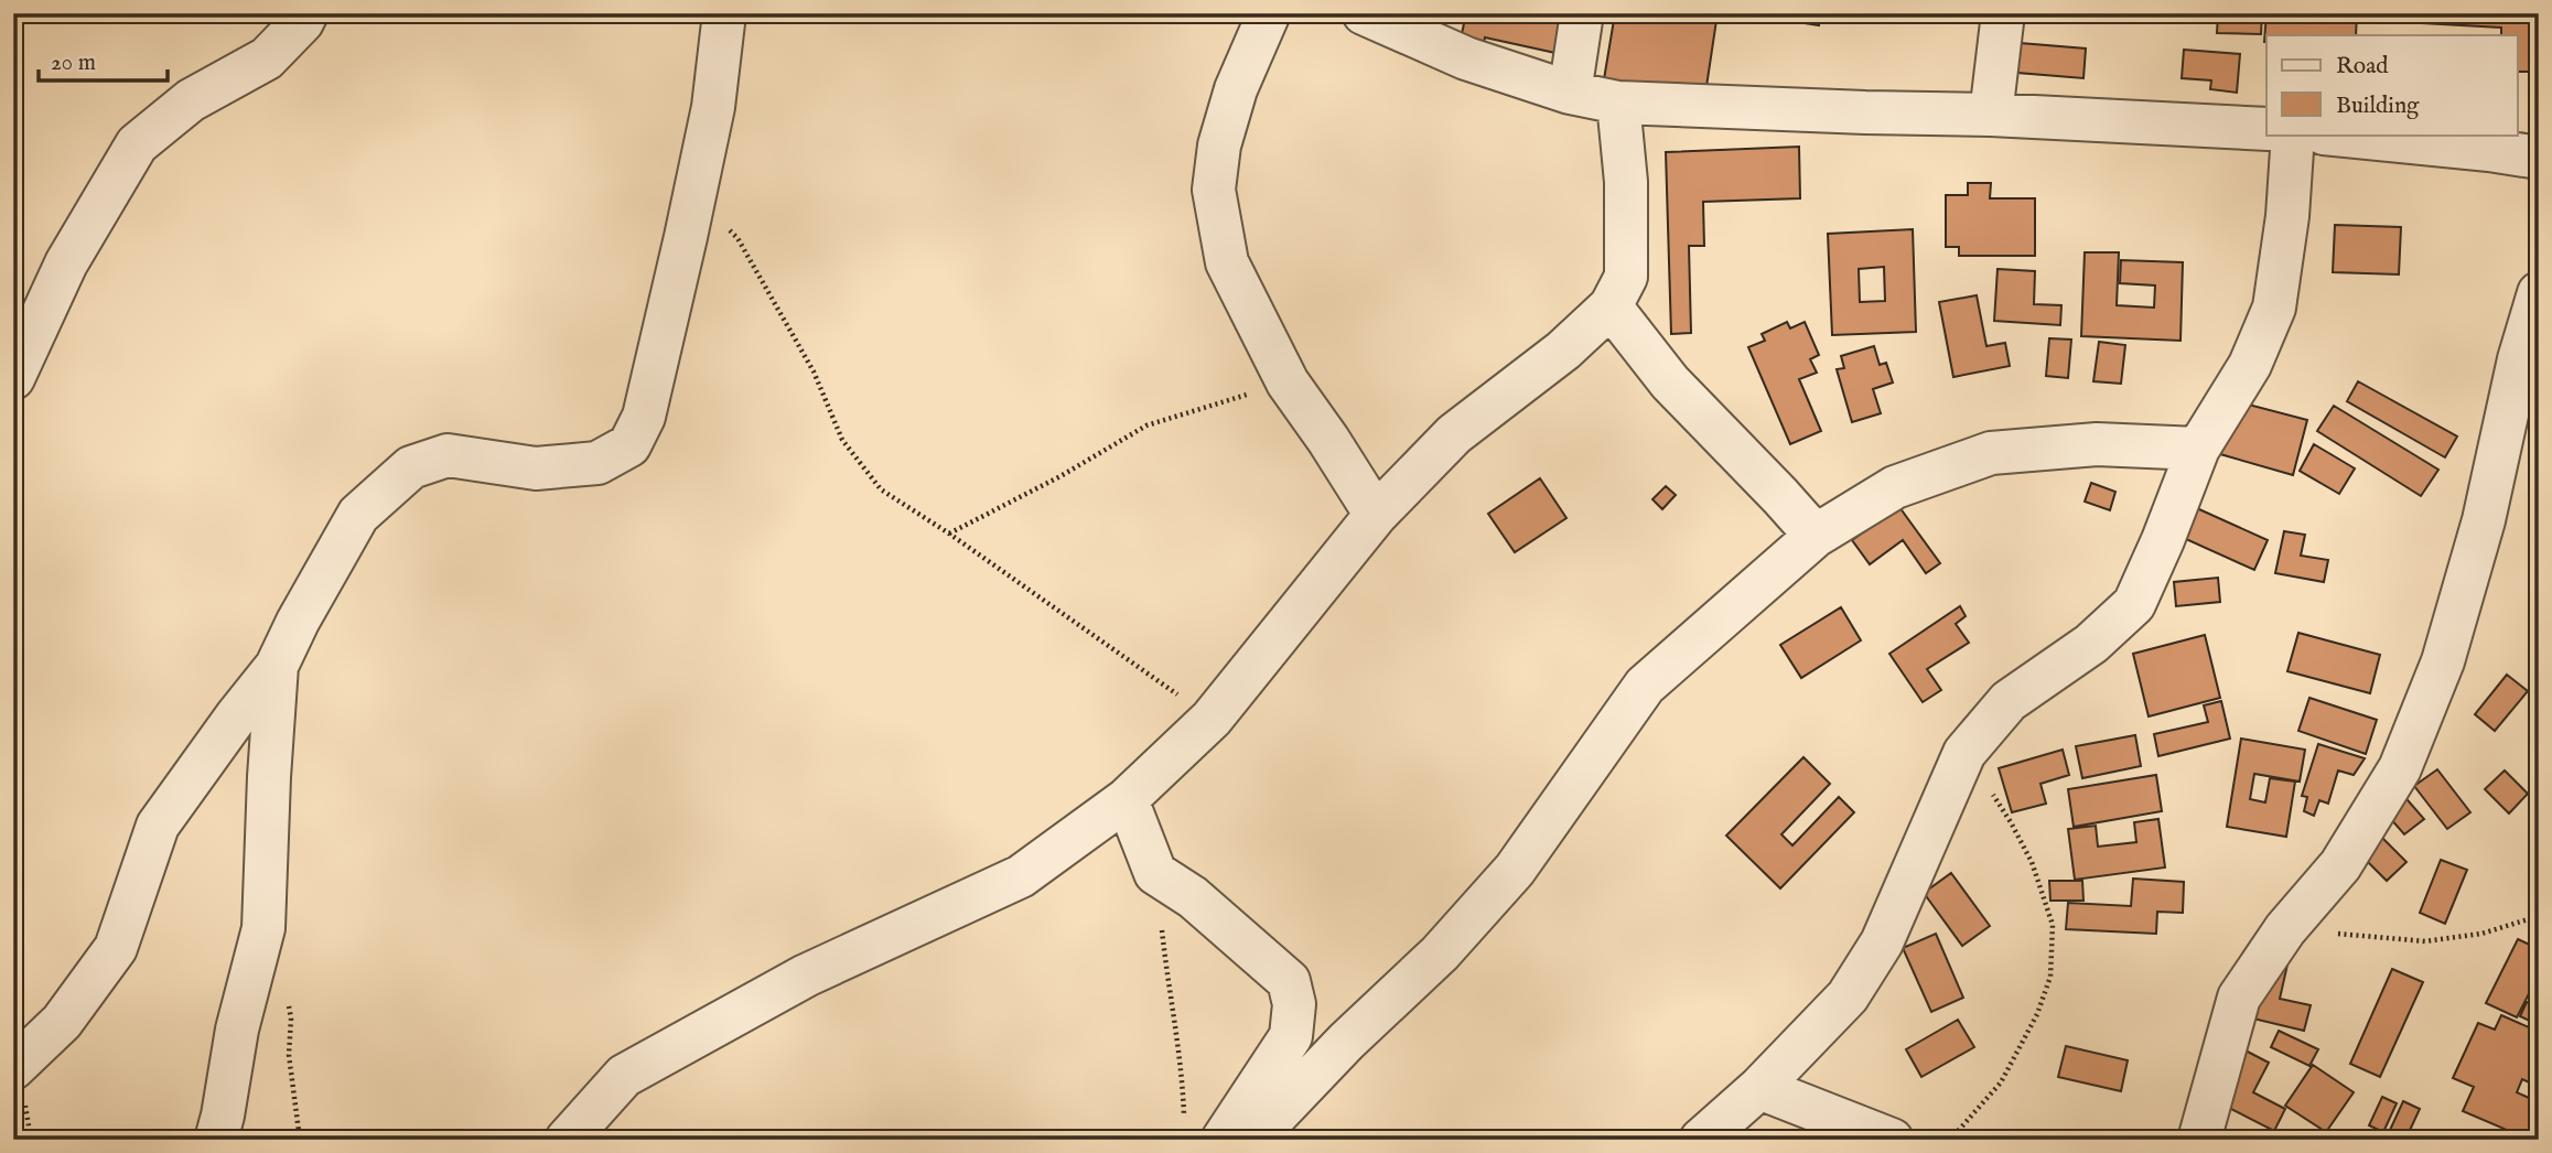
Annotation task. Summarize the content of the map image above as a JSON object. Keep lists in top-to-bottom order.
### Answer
{
  "legend": ["Road", "Building"],
  "scale_bar": "20 m"
}
